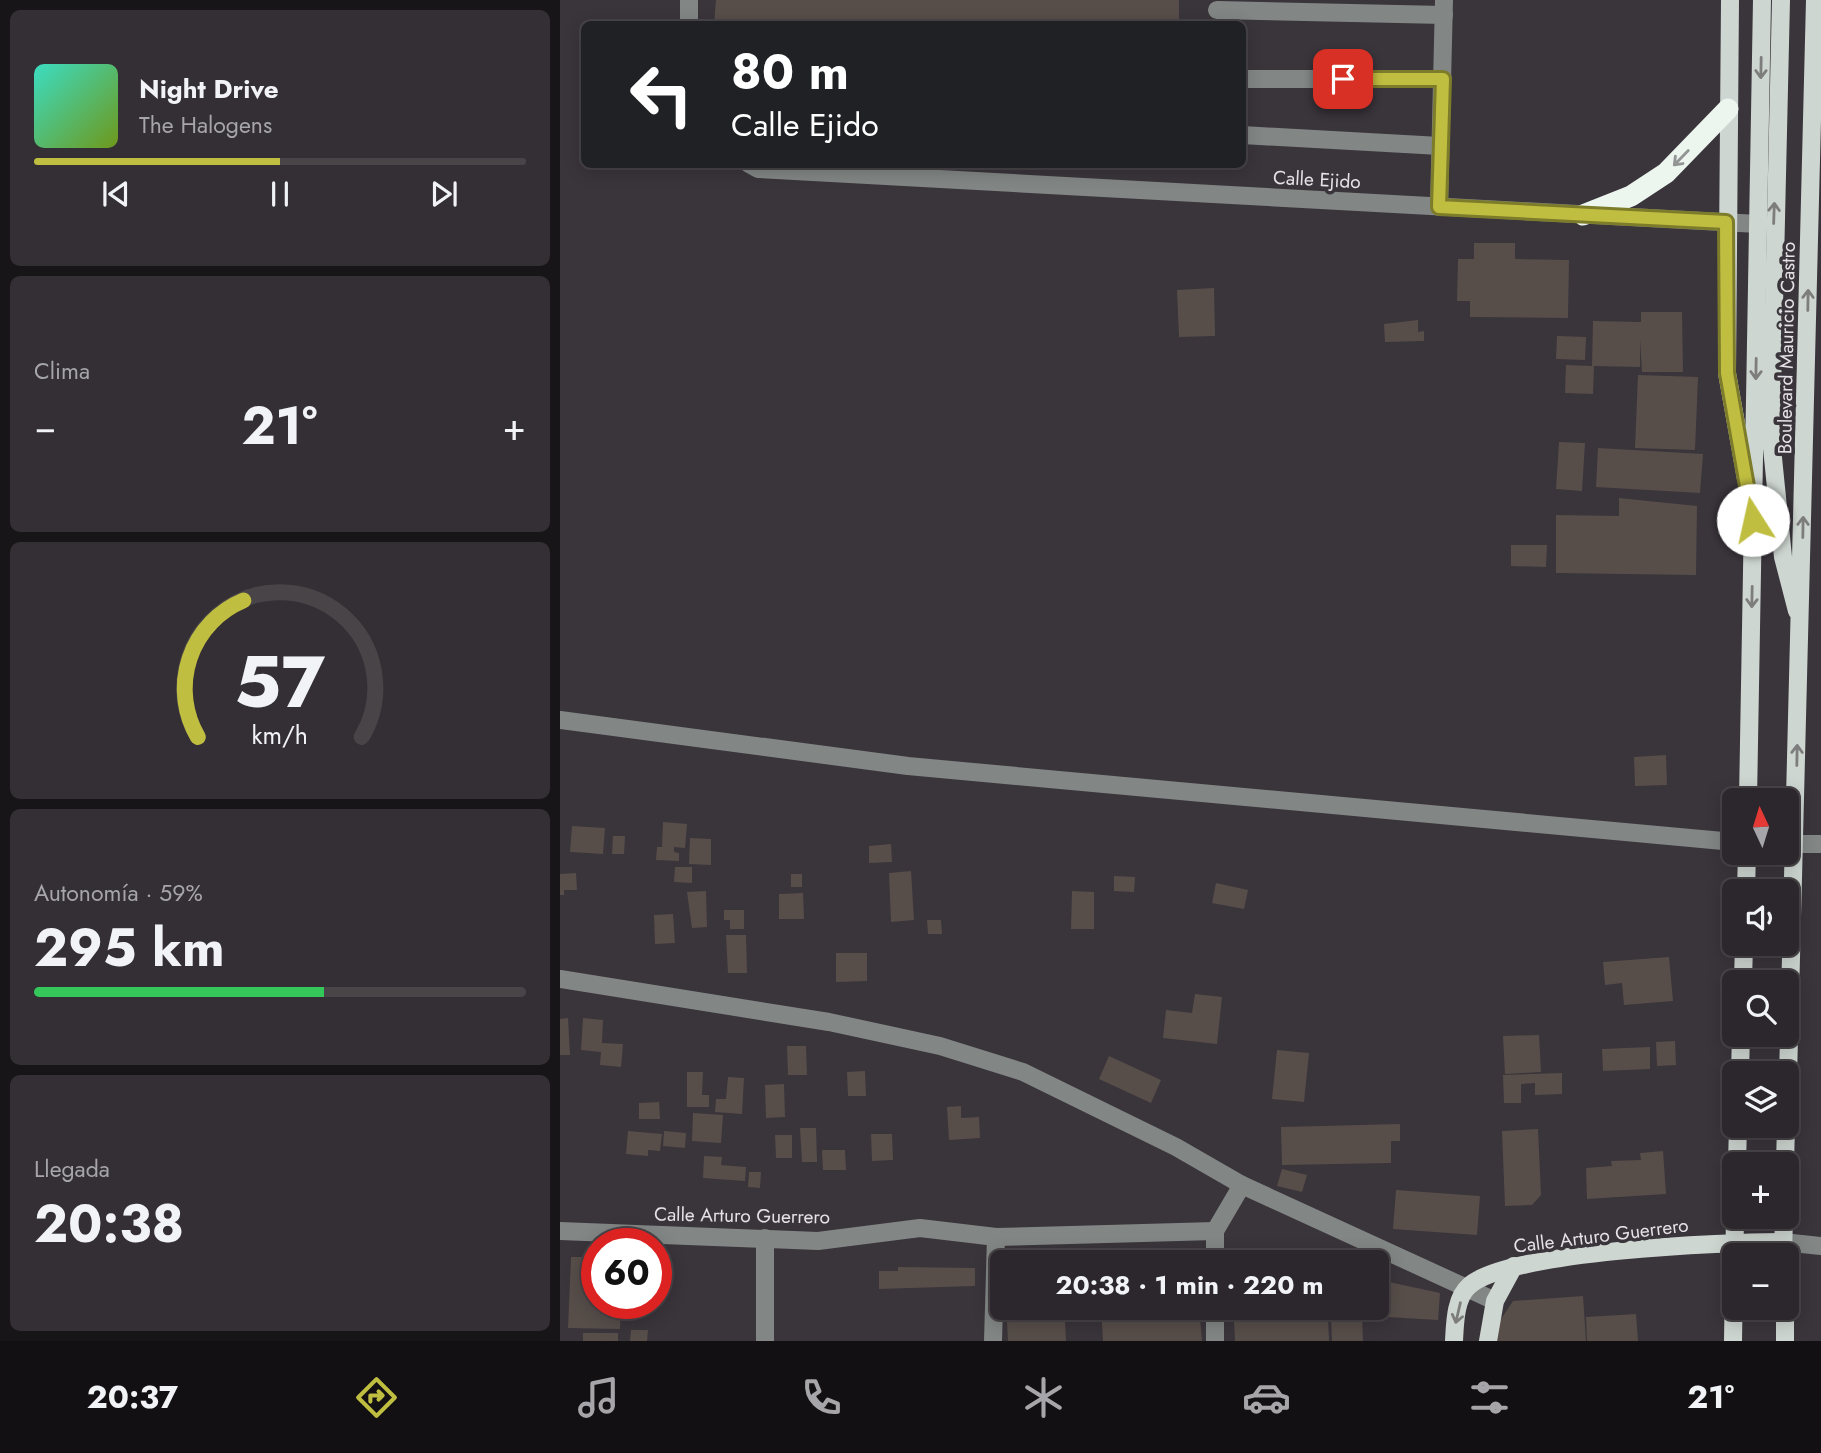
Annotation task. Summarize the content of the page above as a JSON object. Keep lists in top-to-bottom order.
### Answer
{
  "streets": {
    "main road": ["Boulevard Mauricio Castro", "Calle Arturo Guerrero"],
    "street": ["Calle Ejido"]
  },
  "crossings": [
    ["Calle Ejido", "Boulevard Mauricio Castro"]
  ],
  "north": "top",
  "page": {
    "turn": ["80 m", "Calle Ejido"],
    "song": ["Night Drive", "The Halogens"],
    "tile": [
      "Clima",
      ["Autonomía · 59%", "295 km"],
      ["Llegada", "20:38"]
    ],
    "heat": ["−", "21°", "+"],
    "map_buttons": ["+", "−"],
    "limit": "60",
    "trip": "20:38 · 1 min · 220 m",
    "tabs": ["20:37", "21°"],
    "gauge": ["57", "km/h"]
  }
}
